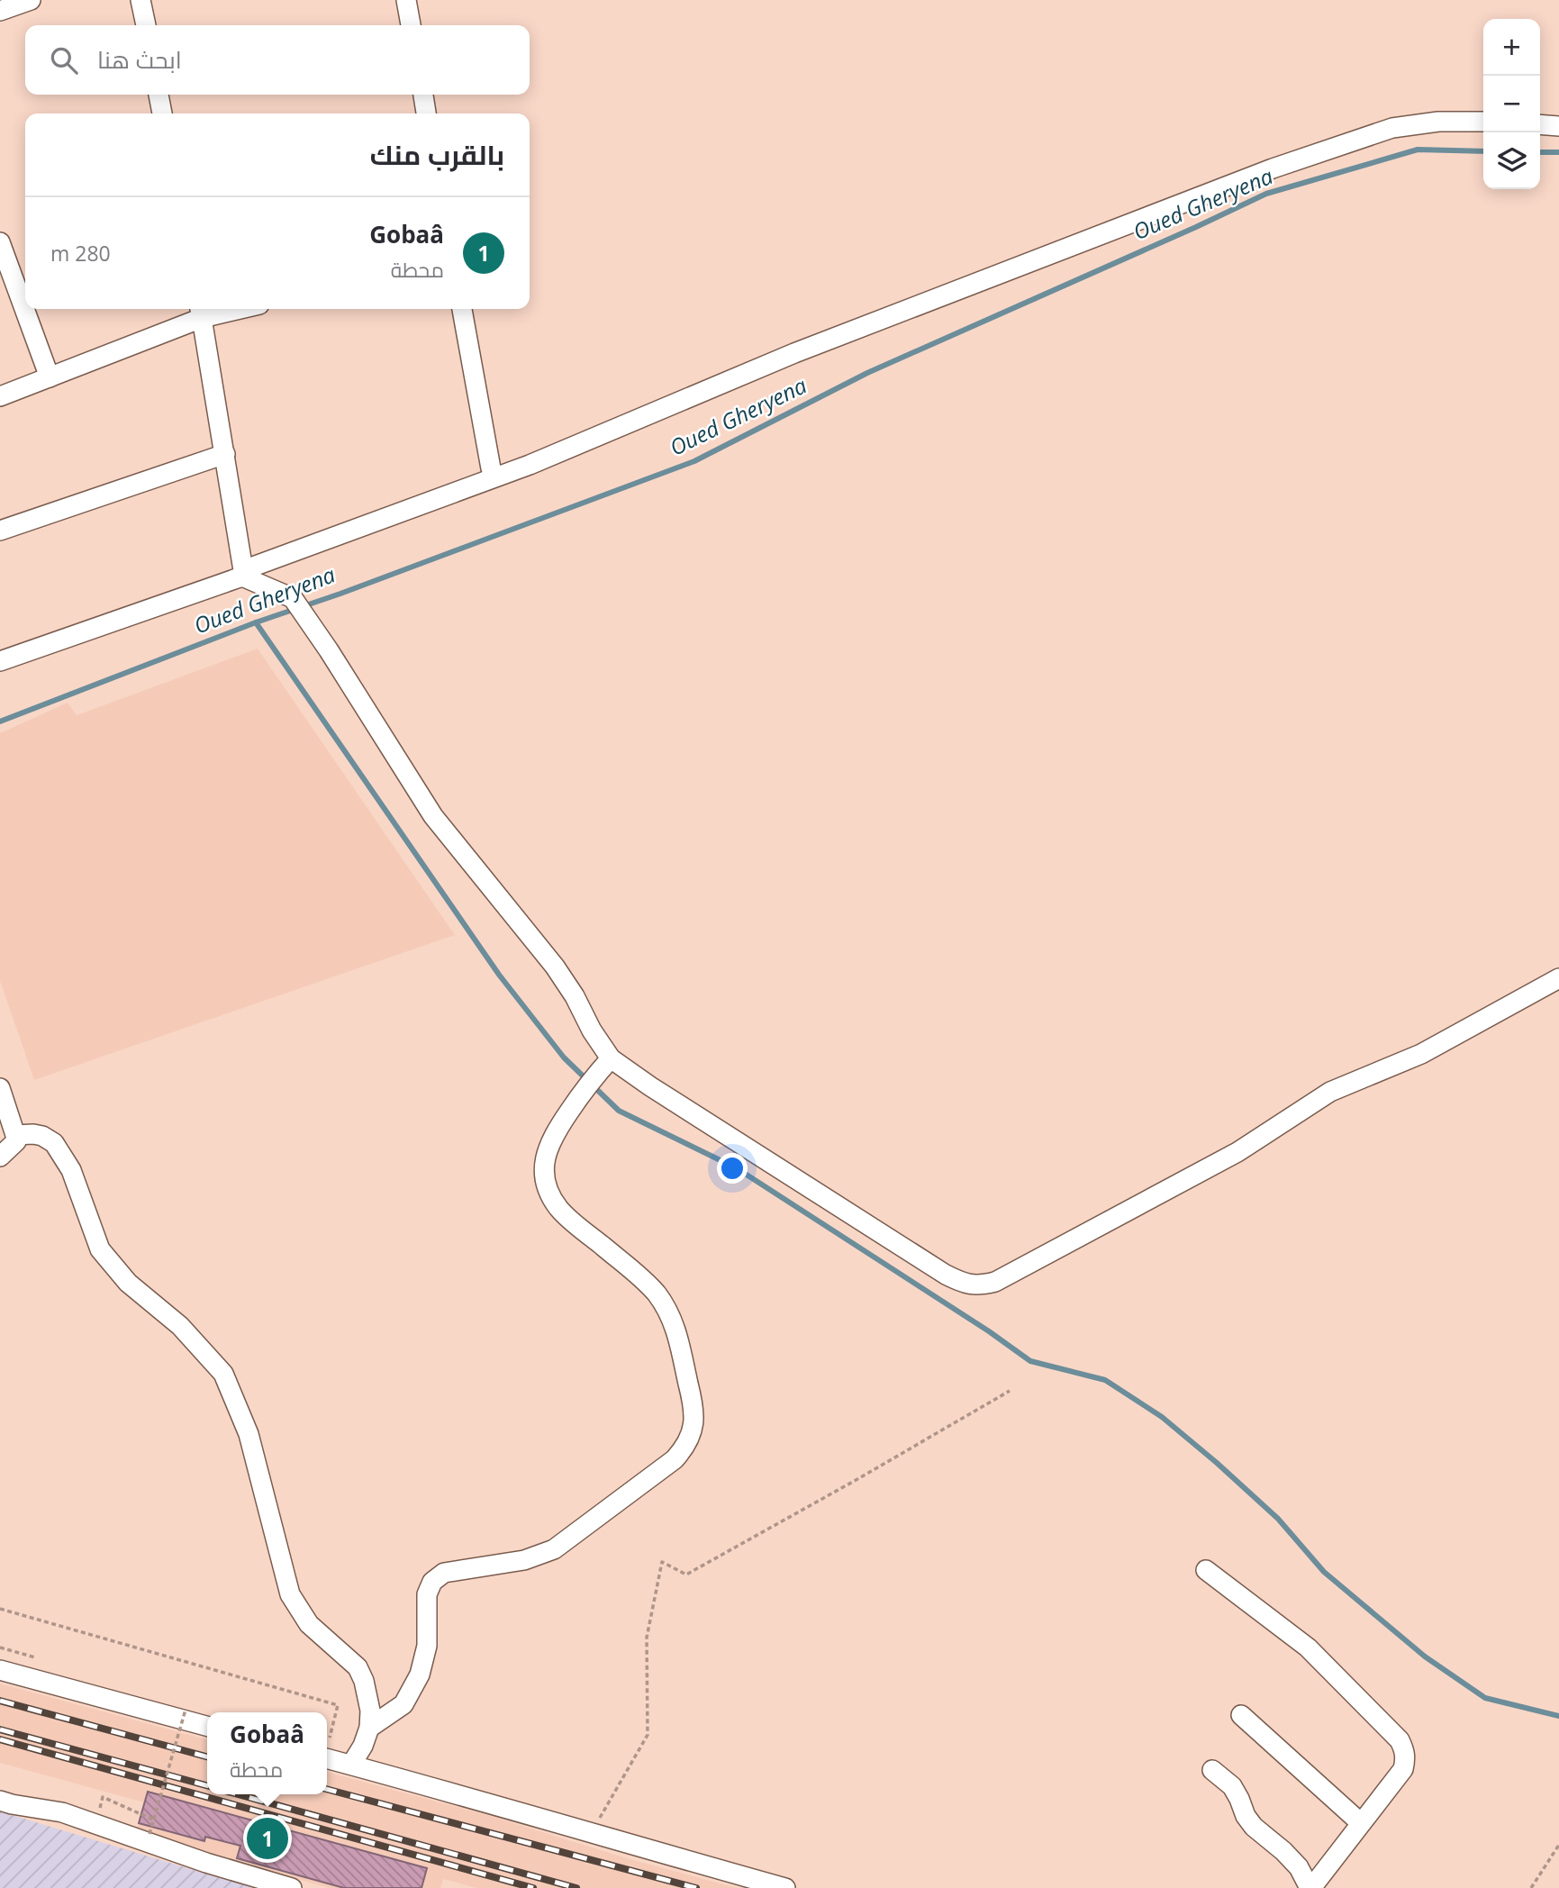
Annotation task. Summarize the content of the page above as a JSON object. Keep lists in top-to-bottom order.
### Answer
{
  "water": ["Oued Gheryena"],
  "page": {
    "map_buttons": ["+", "−"],
    "search": "ابحث هنا",
    "heading": "بالقرب منك",
    "list": [
      {
        "mark": "1",
        "name": "Gobaâ",
        "note": "محطة",
        "value": "280 m"
      }
    ],
    "popup": ["Gobaâ", "محطة"],
    "pins": "1"
  }
}
